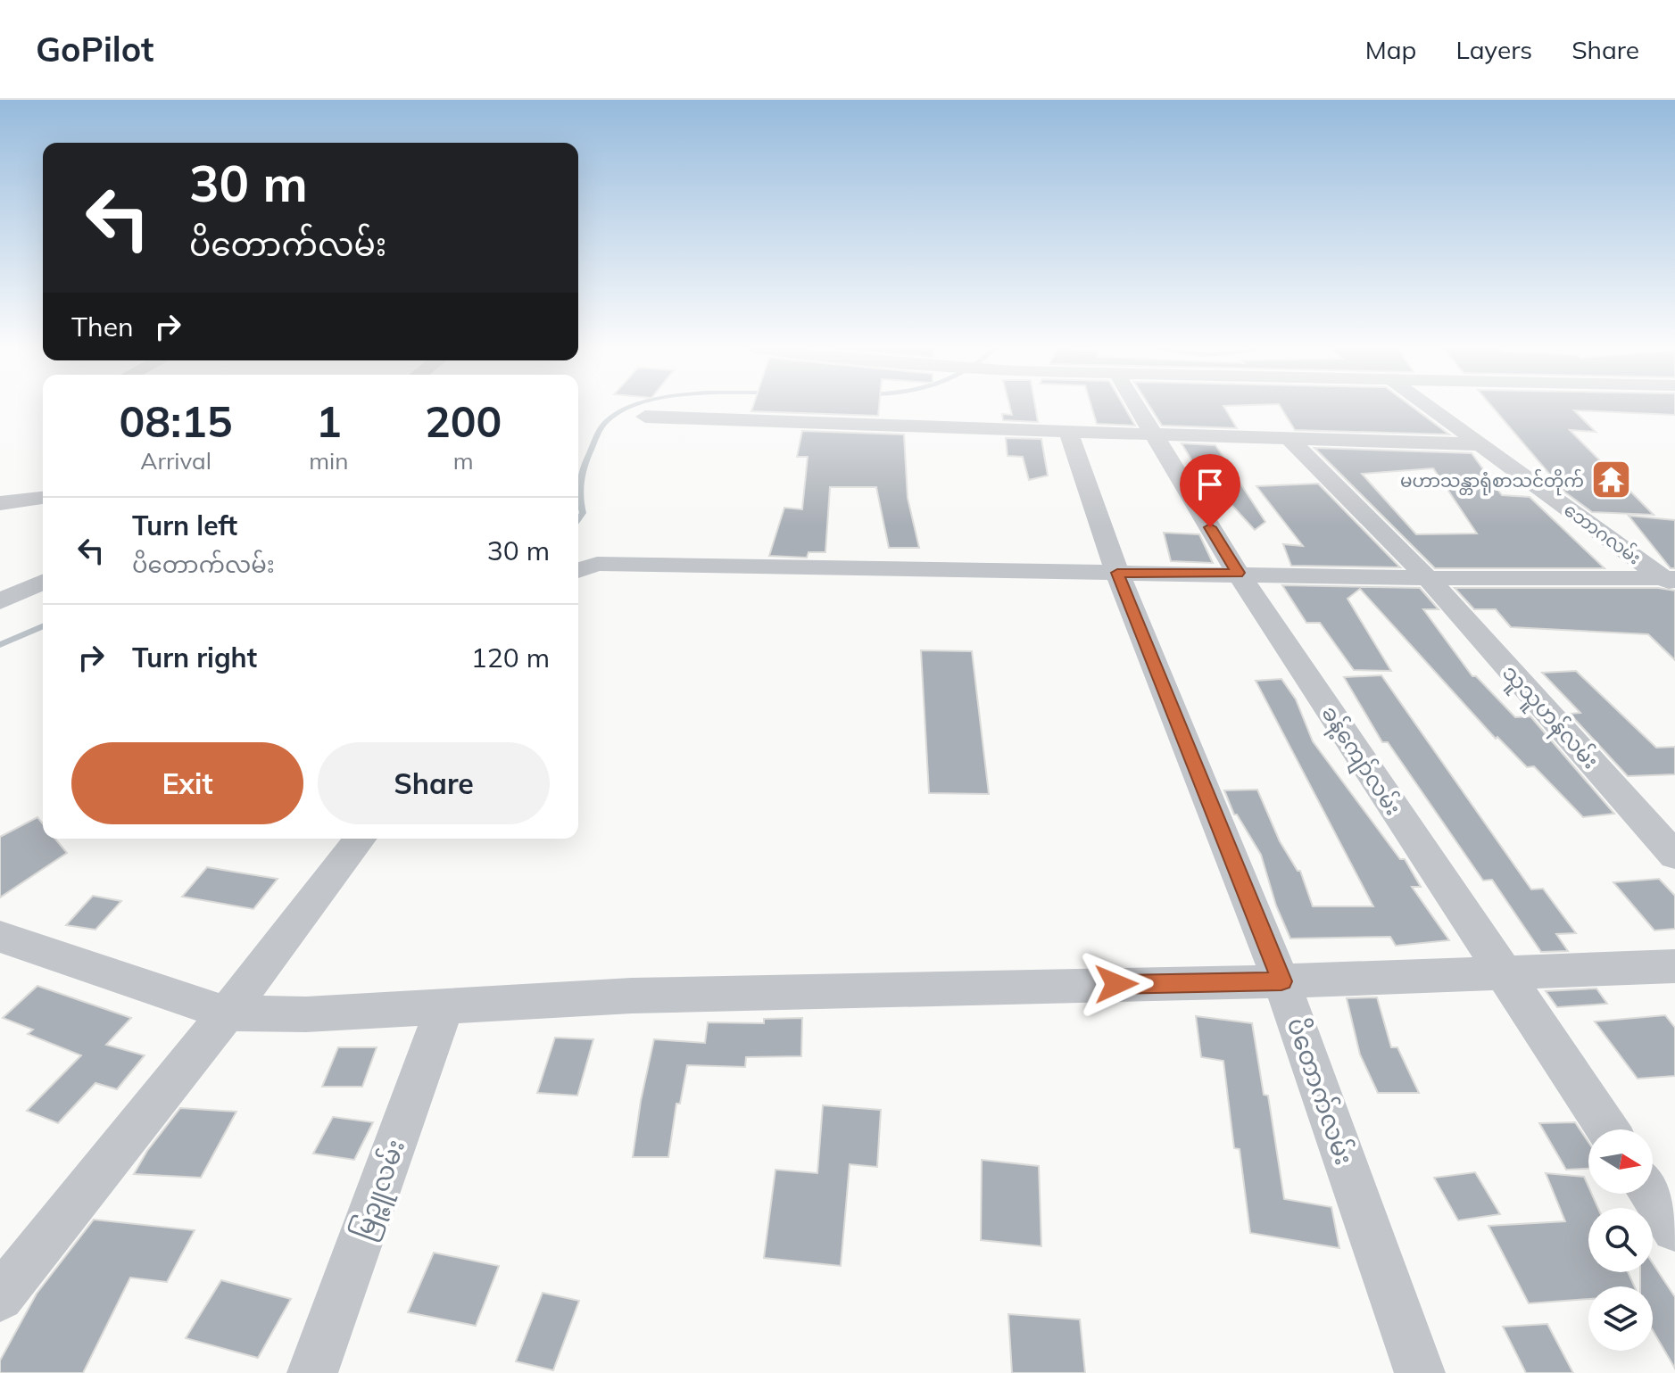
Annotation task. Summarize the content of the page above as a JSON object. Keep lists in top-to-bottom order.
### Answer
{
  "streets": {
    "street": [
      "ဘောဂလမ်း",
      "သူသူဟန်လမ်း",
      "ခန့်ကျော်လမ်း",
      "ပိတောက်လမ်း",
      "မြဉ္ဇူလမ်း"
    ]
  },
  "places": {
    "temple": ["မဟာသန္တာရုံစာသင်တိုက်"]
  },
  "north": "right",
  "page": {
    "header": "GoPilot",
    "nav": ["Map", "Layers", "Share"],
    "turn": ["30 m", "ပိတောက်လမ်း"],
    "then": "Then",
    "eta": [
      "08:15",
      "Arrival",
      "1",
      "min",
      "200",
      "m"
    ],
    "list": [
      {
        "name": "Turn left",
        "note": "ပိတောက်လမ်း",
        "value": "30 m"
      },
      {
        "name": "Turn right",
        "value": "120 m"
      }
    ],
    "buttons": ["Exit", "Share"]
  }
}
